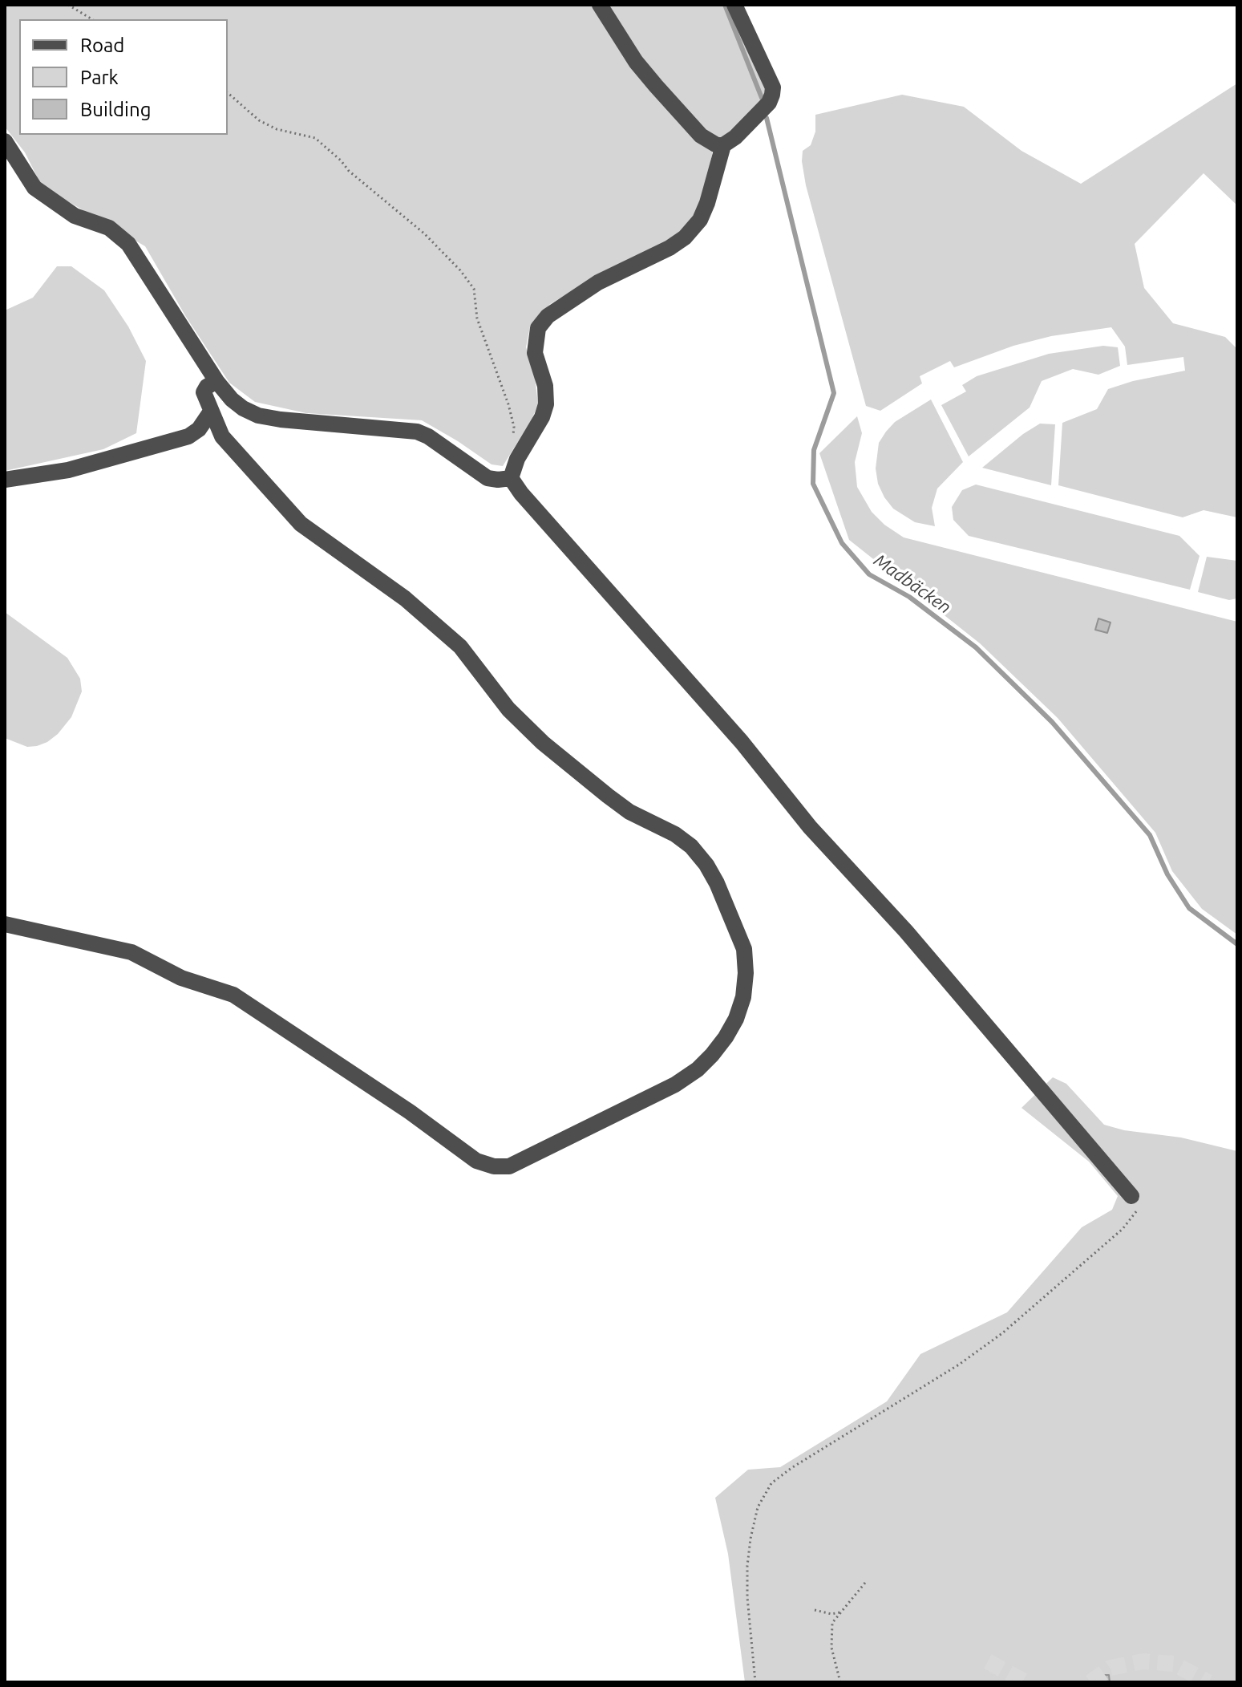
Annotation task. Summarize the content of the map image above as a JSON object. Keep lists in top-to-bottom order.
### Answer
{
  "water": ["Madbäcken"],
  "legend": ["Road", "Park", "Building"]
}
